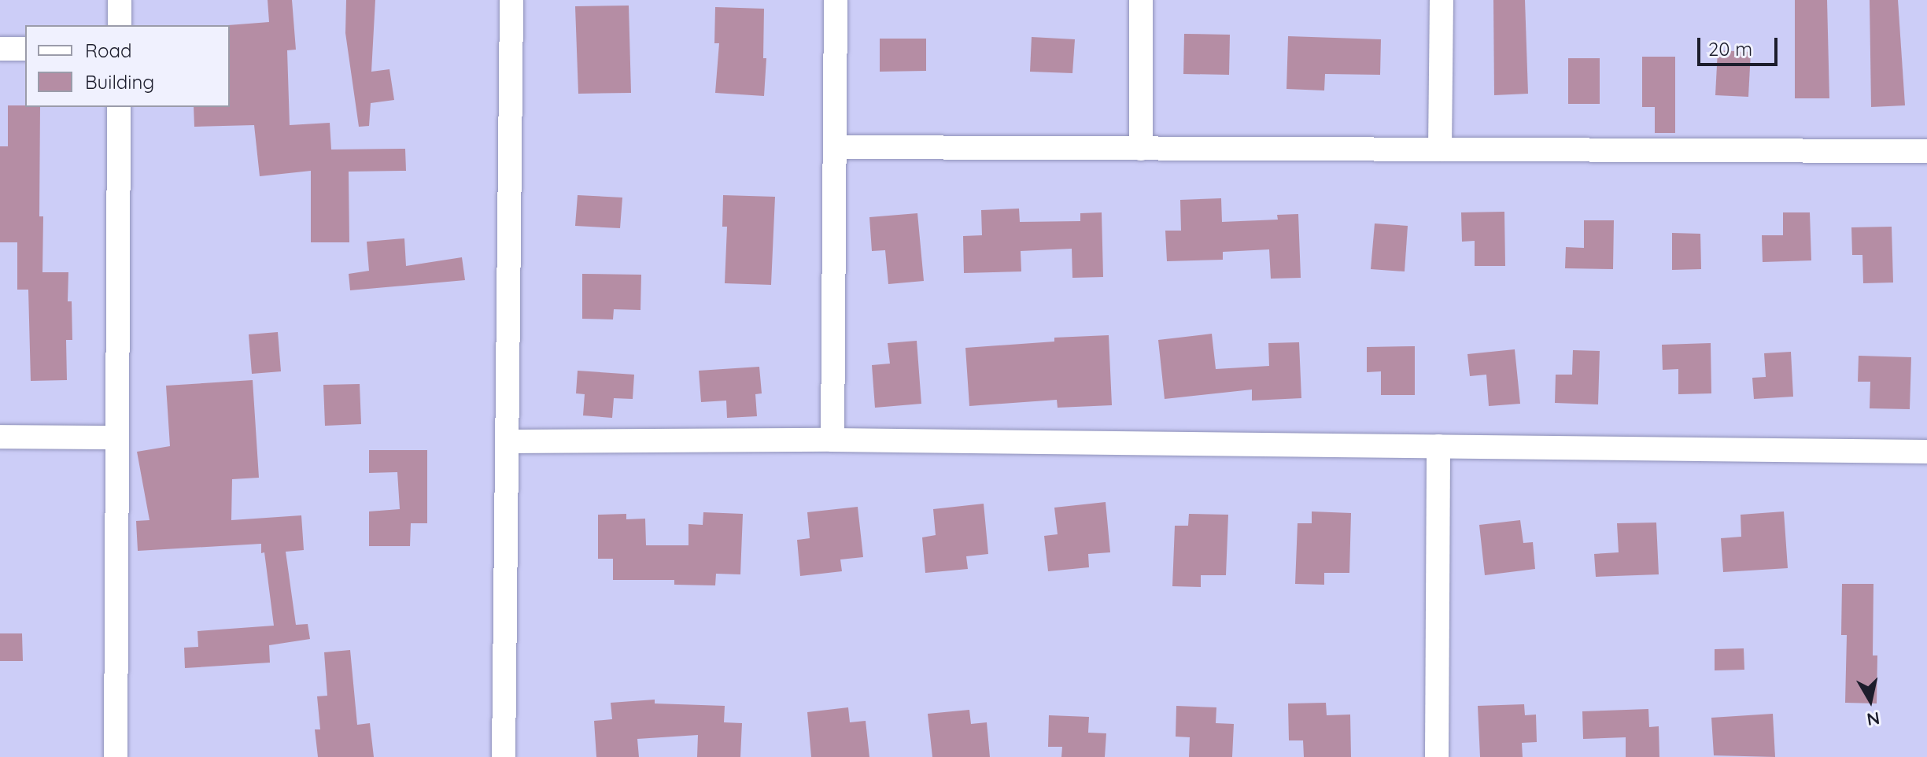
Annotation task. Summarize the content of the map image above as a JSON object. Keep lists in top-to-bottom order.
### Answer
{
  "legend": ["Road", "Building"],
  "scale_bar": "20 m",
  "north": "bottom"
}
